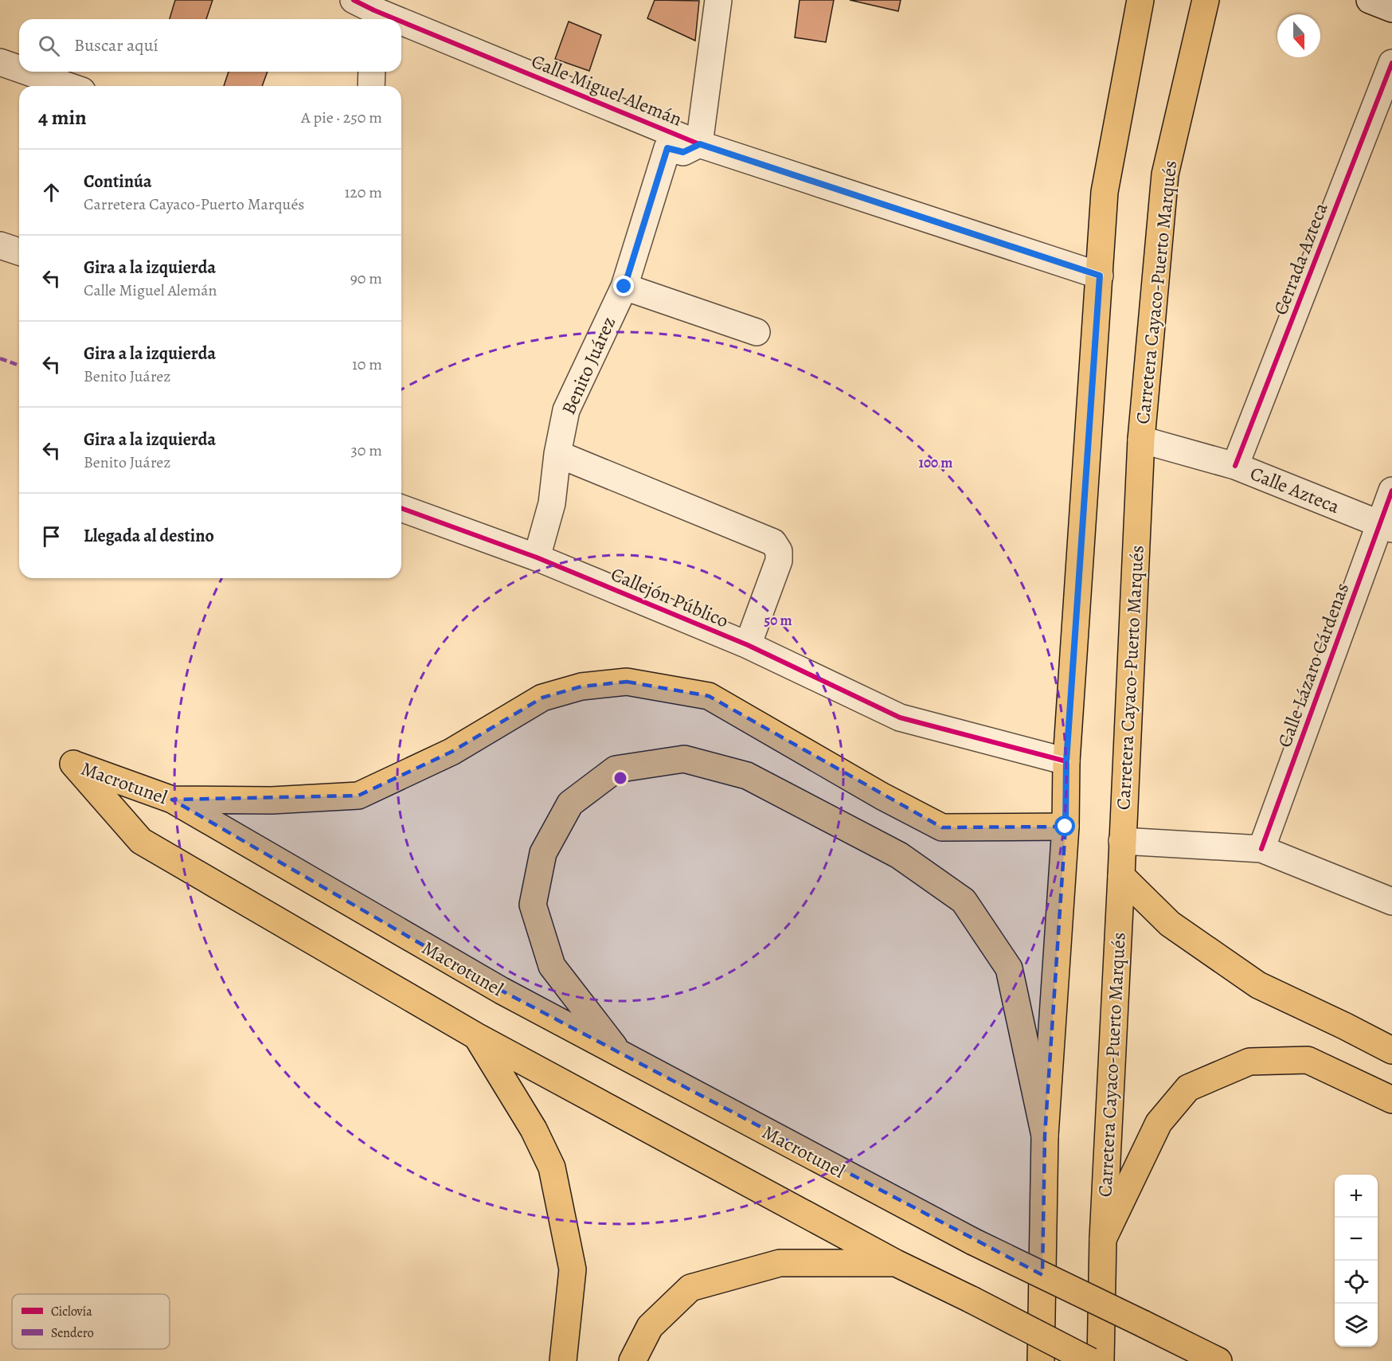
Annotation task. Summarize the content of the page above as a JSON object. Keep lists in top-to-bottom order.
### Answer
{
  "streets": {
    "main road": ["Carretera Cayaco-Puerto Marqués", "Macrotunel"],
    "street": [
      "Calle Miguel Alemán",
      "Cerrada Azteca",
      "Benito Juárez",
      "Calle Azteca",
      "Callejón Público",
      "Calle Lázaro Cárdenas"
    ]
  },
  "crossings": [
    ["Calle Miguel Alemán", "Benito Juárez"],
    ["Cerrada Azteca", "Calle Azteca"],
    ["Carretera Cayaco-Puerto Marqués", "Calle Azteca"],
    ["Benito Juárez", "Callejón Público"],
    ["Calle Azteca", "Calle Lázaro Cárdenas"]
  ],
  "legend": ["Ciclovía", "Sendero"],
  "north": "bottom",
  "page": {
    "search": "Buscar aquí",
    "heading": ["4 min", "A pie · 250 m"],
    "list": [
      ["Continúa", "Carretera Cayaco-Puerto Marqués", "120 m"],
      ["Gira a la izquierda", "Calle Miguel Alemán", "90 m"],
      ["Gira a la izquierda", "Benito Juárez", "10 m"],
      ["Gira a la izquierda", "Benito Juárez", "30 m"],
      "Llegada al destino"
    ],
    "map_buttons": ["+", "−"]
  },
  "rings": ["100 m", "50 m"]
}
